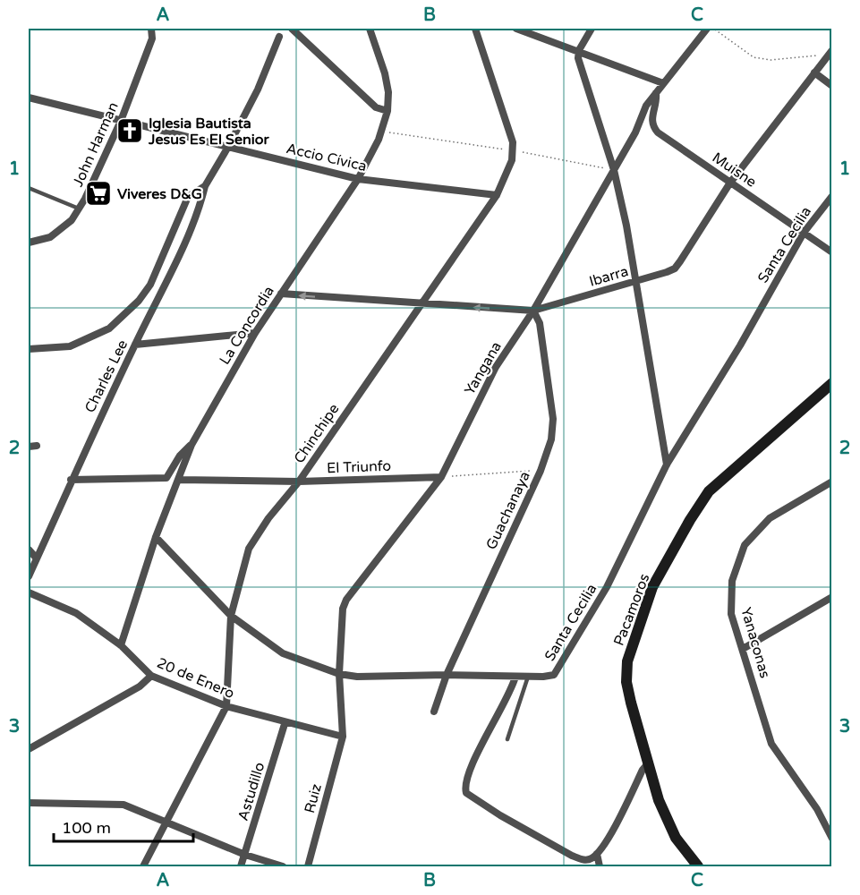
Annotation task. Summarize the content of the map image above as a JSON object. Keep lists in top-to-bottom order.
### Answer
{
  "streets": {
    "street": [
      "John Harman",
      "Accio Cívica",
      "Muisne",
      "Santa Cecilia",
      "Ibarra",
      "La Concordia",
      "Yangana",
      "Charles Lee",
      "Chinchipe",
      "El Triunfo",
      "Guachanaya",
      "Pacamoros",
      "Yanaconas",
      "20 de Enero",
      "Astudillo",
      "Ruiz"
    ]
  },
  "crossings": [
    ["John Harman", "Accio Cívica"],
    ["Accio Cívica", "La Concordia"],
    ["Accio Cívica", "Chinchipe"],
    ["Muisne", "Santa Cecilia"],
    ["Muisne", "Ibarra"],
    ["Muisne", "Yangana"],
    ["Santa Cecilia", "La Concordia"],
    ["Santa Cecilia", "Yangana"],
    ["Santa Cecilia", "Chinchipe"],
    ["Santa Cecilia", "Guachanaya"],
    ["Ibarra", "La Concordia"],
    ["Ibarra", "Yangana"],
    ["Ibarra", "Chinchipe"],
    ["Ibarra", "Guachanaya"],
    ["La Concordia", "El Triunfo"],
    ["La Concordia", "20 de Enero"],
    ["Yangana", "El Triunfo"],
    ["Yangana", "Guachanaya"],
    ["Yangana", "20 de Enero"],
    ["Yangana", "Ruiz"],
    ["Chinchipe", "El Triunfo"],
    ["Chinchipe", "20 de Enero"],
    ["20 de Enero", "Astudillo"],
    ["20 de Enero", "Ruiz"]
  ],
  "one_way": ["Ibarra"],
  "places": {
    "church": ["Iglesia Bautista Jesus Es El Senior"],
    "supermarket": ["Viveres D&G"]
  },
  "scale_bar": "100 m",
  "grid": {
    "columns": ["A", "B", "C"],
    "rows": ["1", "2", "3"]
  }
}
